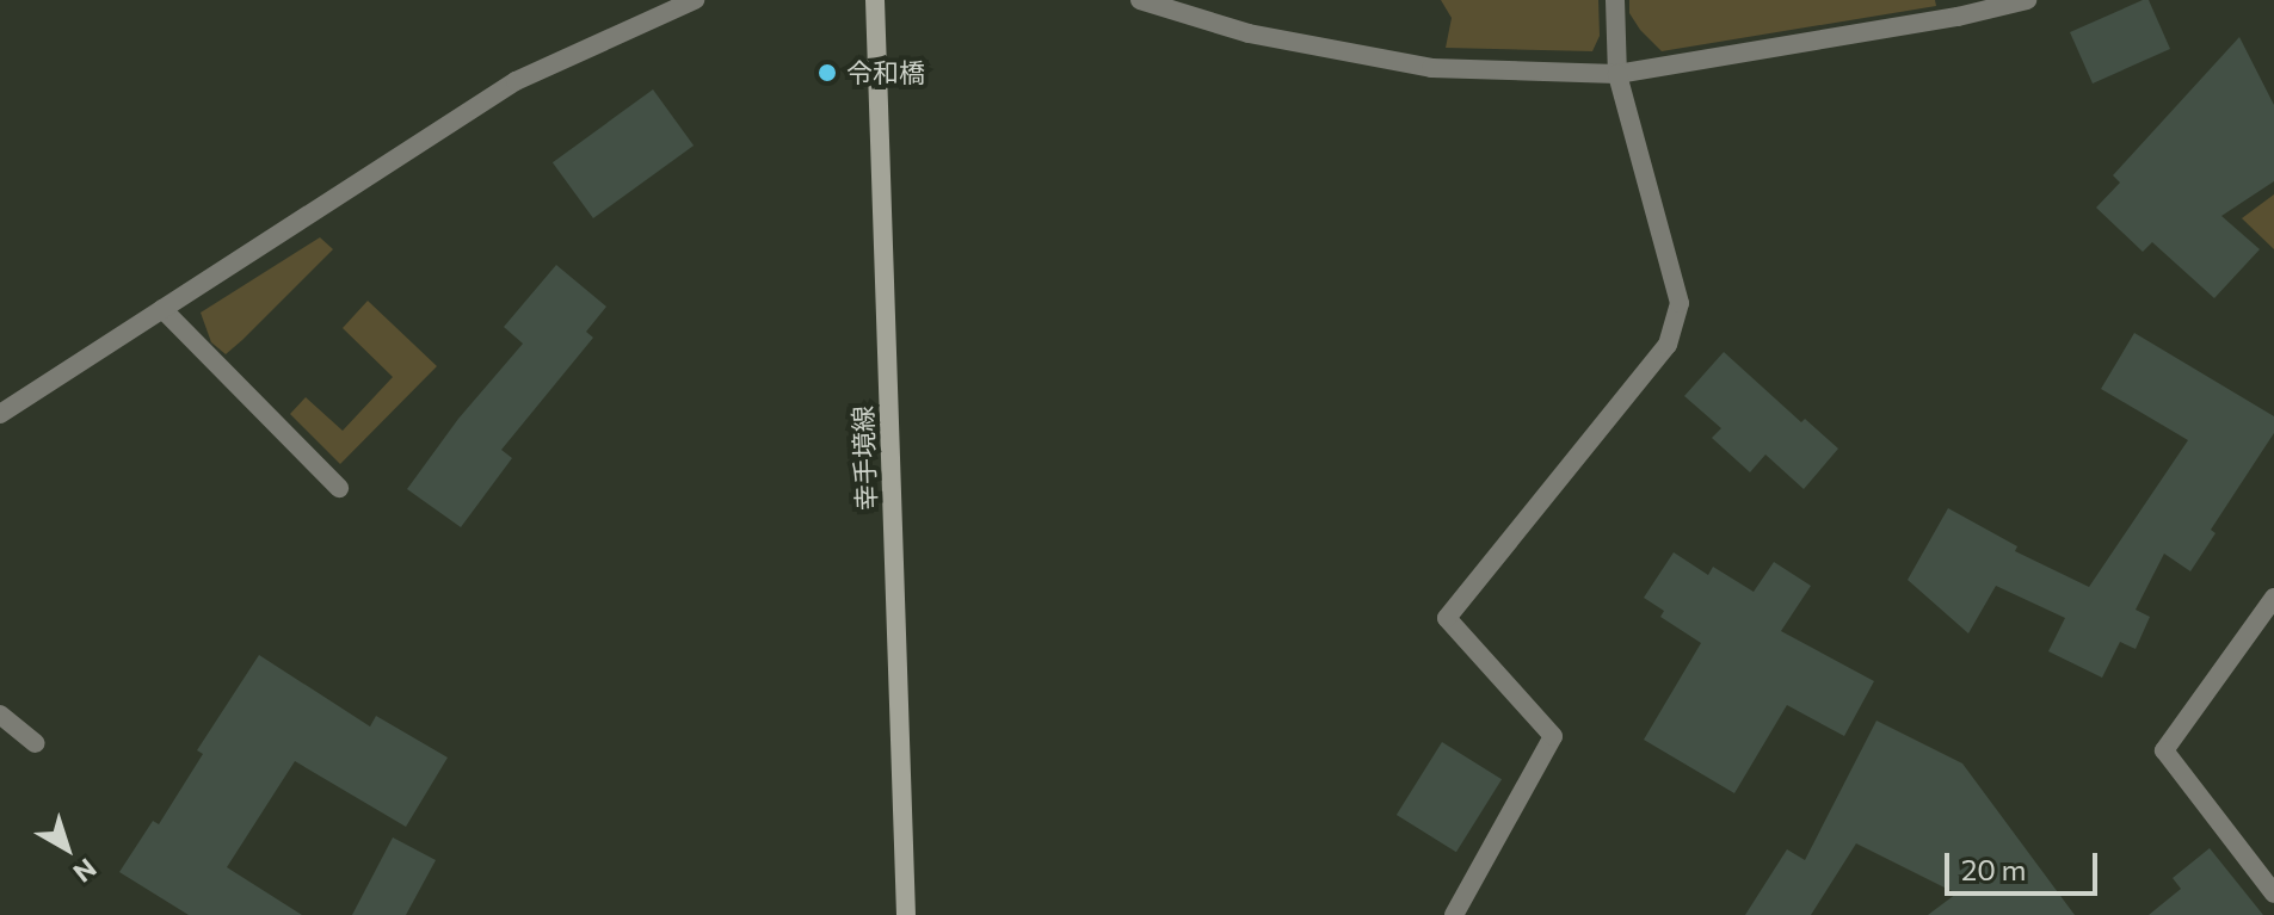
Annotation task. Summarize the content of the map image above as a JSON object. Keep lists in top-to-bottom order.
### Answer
{
  "streets": {
    "main road": ["幸手境線"]
  },
  "places": ["令和橋"],
  "scale_bar": "20 m",
  "north": "bottom right"
}
